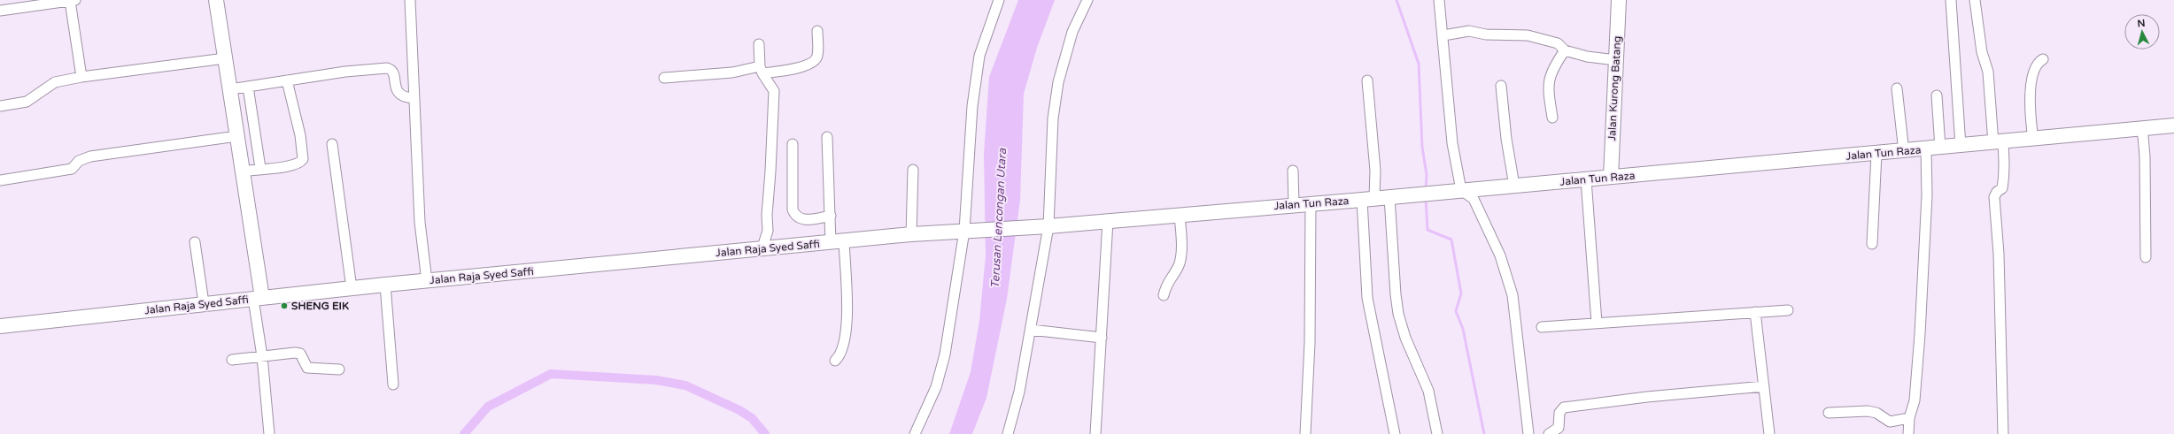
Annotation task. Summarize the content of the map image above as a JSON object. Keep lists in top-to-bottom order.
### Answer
{
  "streets": {
    "main road": ["Jalan Kurong Batang", "Jalan Tun Raza", "Jalan Raja Syed Saffi"]
  },
  "crossings": [
    ["Jalan Kurong Batang", "Jalan Tun Raza"],
    ["Jalan Tun Raza", "Jalan Raja Syed Saffi"]
  ],
  "water": ["Terusan Lencongan Utara"],
  "places": ["SHENG EIK"],
  "north": "top"
}
